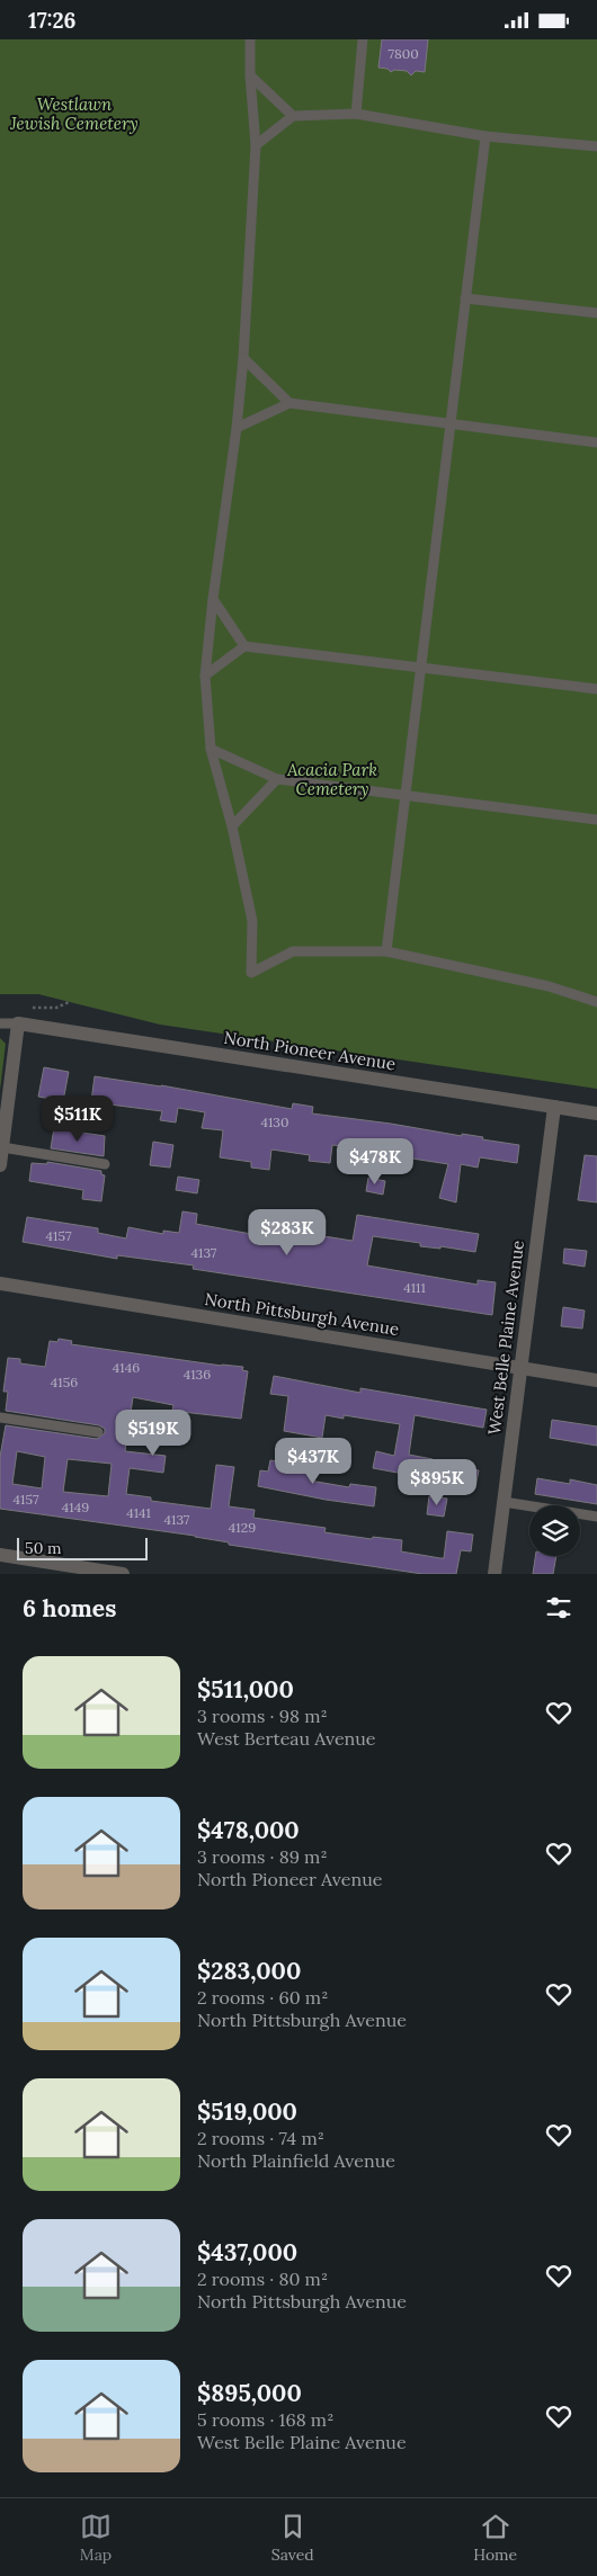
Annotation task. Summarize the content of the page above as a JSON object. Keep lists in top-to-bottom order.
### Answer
{
  "streets": {
    "street": ["North Pioneer Avenue", "North Pittsburgh Avenue", "West Belle Plaine Avenue"]
  },
  "crossings": [
    ["North Pioneer Avenue", "West Belle Plaine Avenue"],
    ["North Pittsburgh Avenue", "West Belle Plaine Avenue"]
  ],
  "parks": ["Westlawn Jewish Cemetery", "Acacia Park Cemetery"],
  "house_numbers": [
    "7800",
    "4130",
    "4157",
    "4137",
    "4111",
    "4146",
    "4136",
    "4156",
    "4157",
    "4149",
    "4141",
    "4137",
    "4129"
  ],
  "scale_bar": "50 m",
  "page": {
    "status": "17:26",
    "price": [
      "$511K",
      "$478K",
      "$283K",
      "$519K",
      "$437K",
      "$895K"
    ],
    "scale": "50 m",
    "heading": "6 homes",
    "list": [
      {
        "name": "$511,000",
        "note": "3 rooms · 98 m² · West Berteau Avenue"
      },
      {
        "name": "$478,000",
        "note": "3 rooms · 89 m² · North Pioneer Avenue"
      },
      {
        "name": "$283,000",
        "note": "2 rooms · 60 m² · North Pittsburgh Avenue"
      },
      {
        "name": "$519,000",
        "note": "2 rooms · 74 m² · North Plainfield Avenue"
      },
      {
        "name": "$437,000",
        "note": "2 rooms · 80 m² · North Pittsburgh Avenue"
      },
      {
        "name": "$895,000",
        "note": "5 rooms · 168 m² · West Belle Plaine Avenue"
      }
    ],
    "tabs": ["Map", "Saved", "Home"]
  }
}
